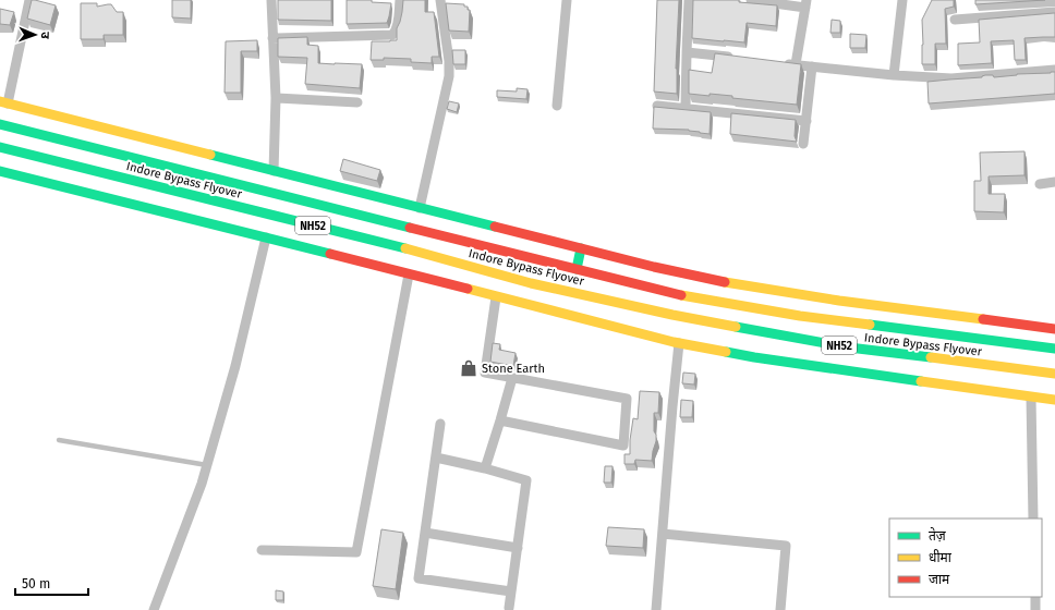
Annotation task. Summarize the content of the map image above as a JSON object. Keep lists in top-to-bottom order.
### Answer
{
  "streets": {
    "main road": ["Indore Bypass Flyover", "NH52"]
  },
  "places": {
    "shop": ["Stone Earth"]
  },
  "legend": ["तेज़", "धीमा", "जाम"],
  "scale_bar": "50 m",
  "north": "right"
}
